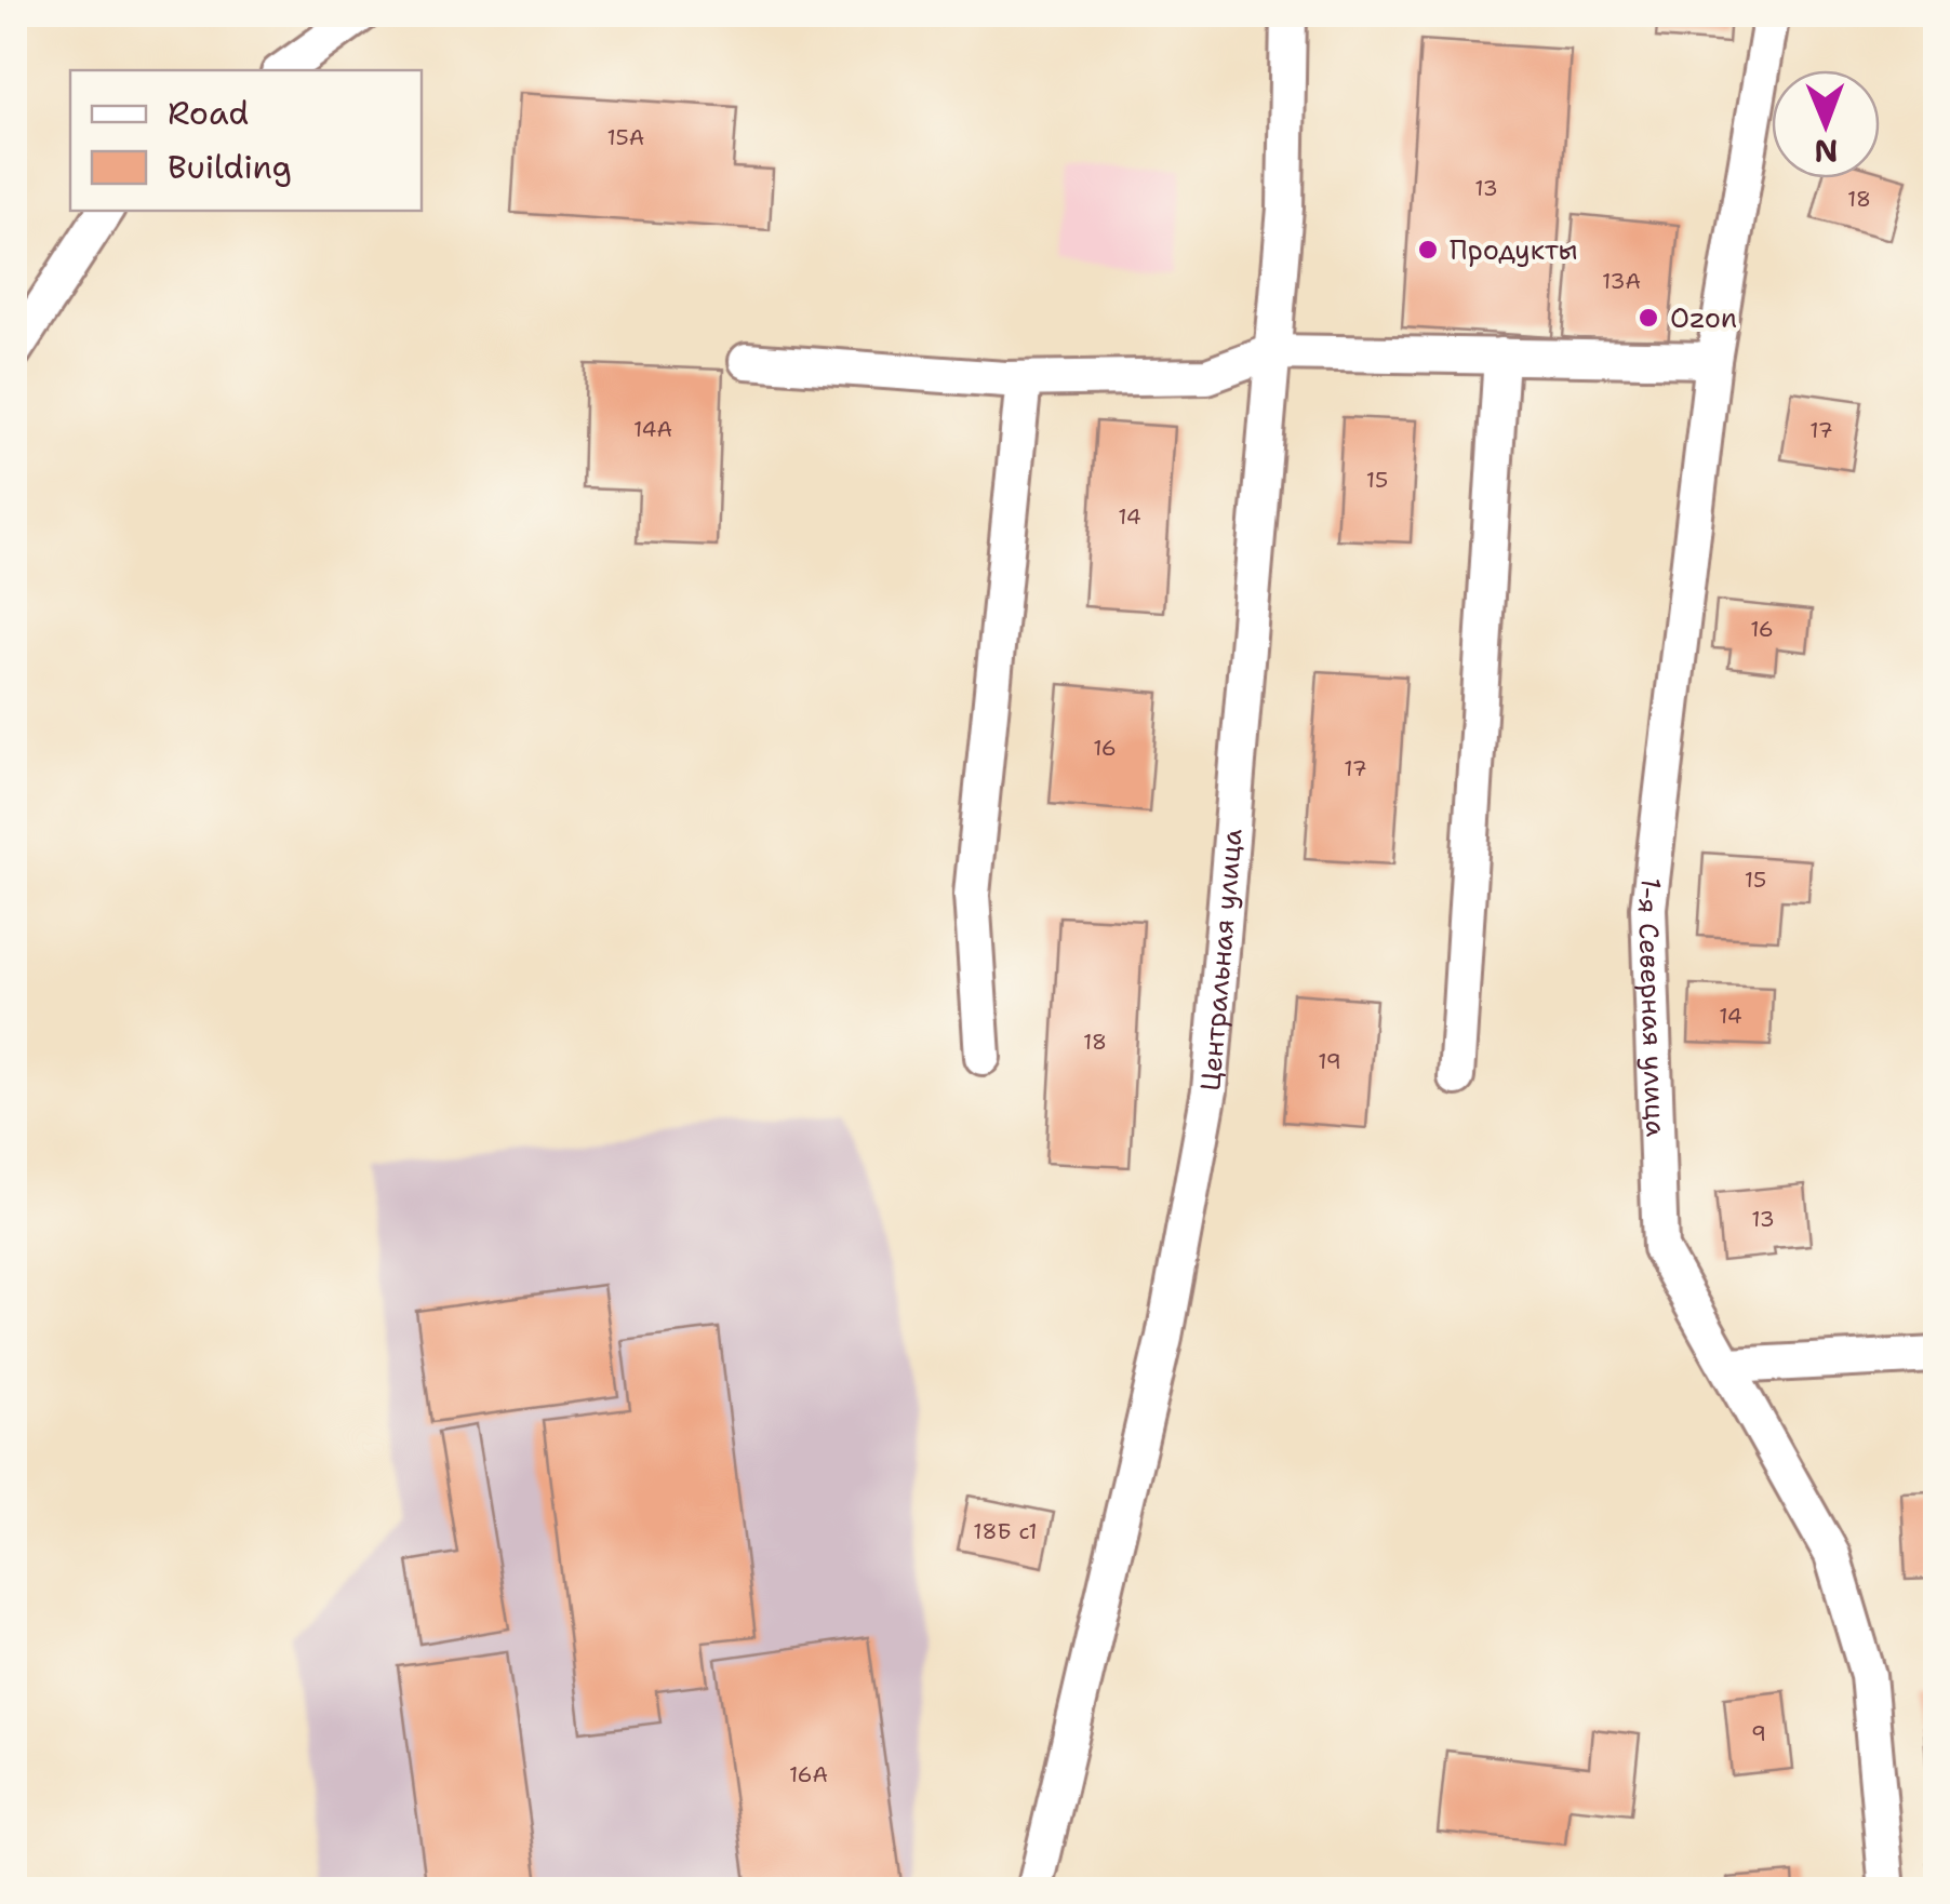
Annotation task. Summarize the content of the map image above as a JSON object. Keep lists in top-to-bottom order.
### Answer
{
  "streets": {
    "street": ["Центральная улица", "1-я Северная улица"]
  },
  "places": ["Продукты", "Ozon"],
  "house_numbers": [
    "15А",
    "13",
    "18",
    "13А",
    "14А",
    "17",
    "15",
    "14",
    "16",
    "16",
    "17",
    "15",
    "14",
    "18",
    "19",
    "13",
    "18Б с1",
    "9",
    "16А"
  ],
  "legend": ["Road", "Building"],
  "north": "bottom"
}
